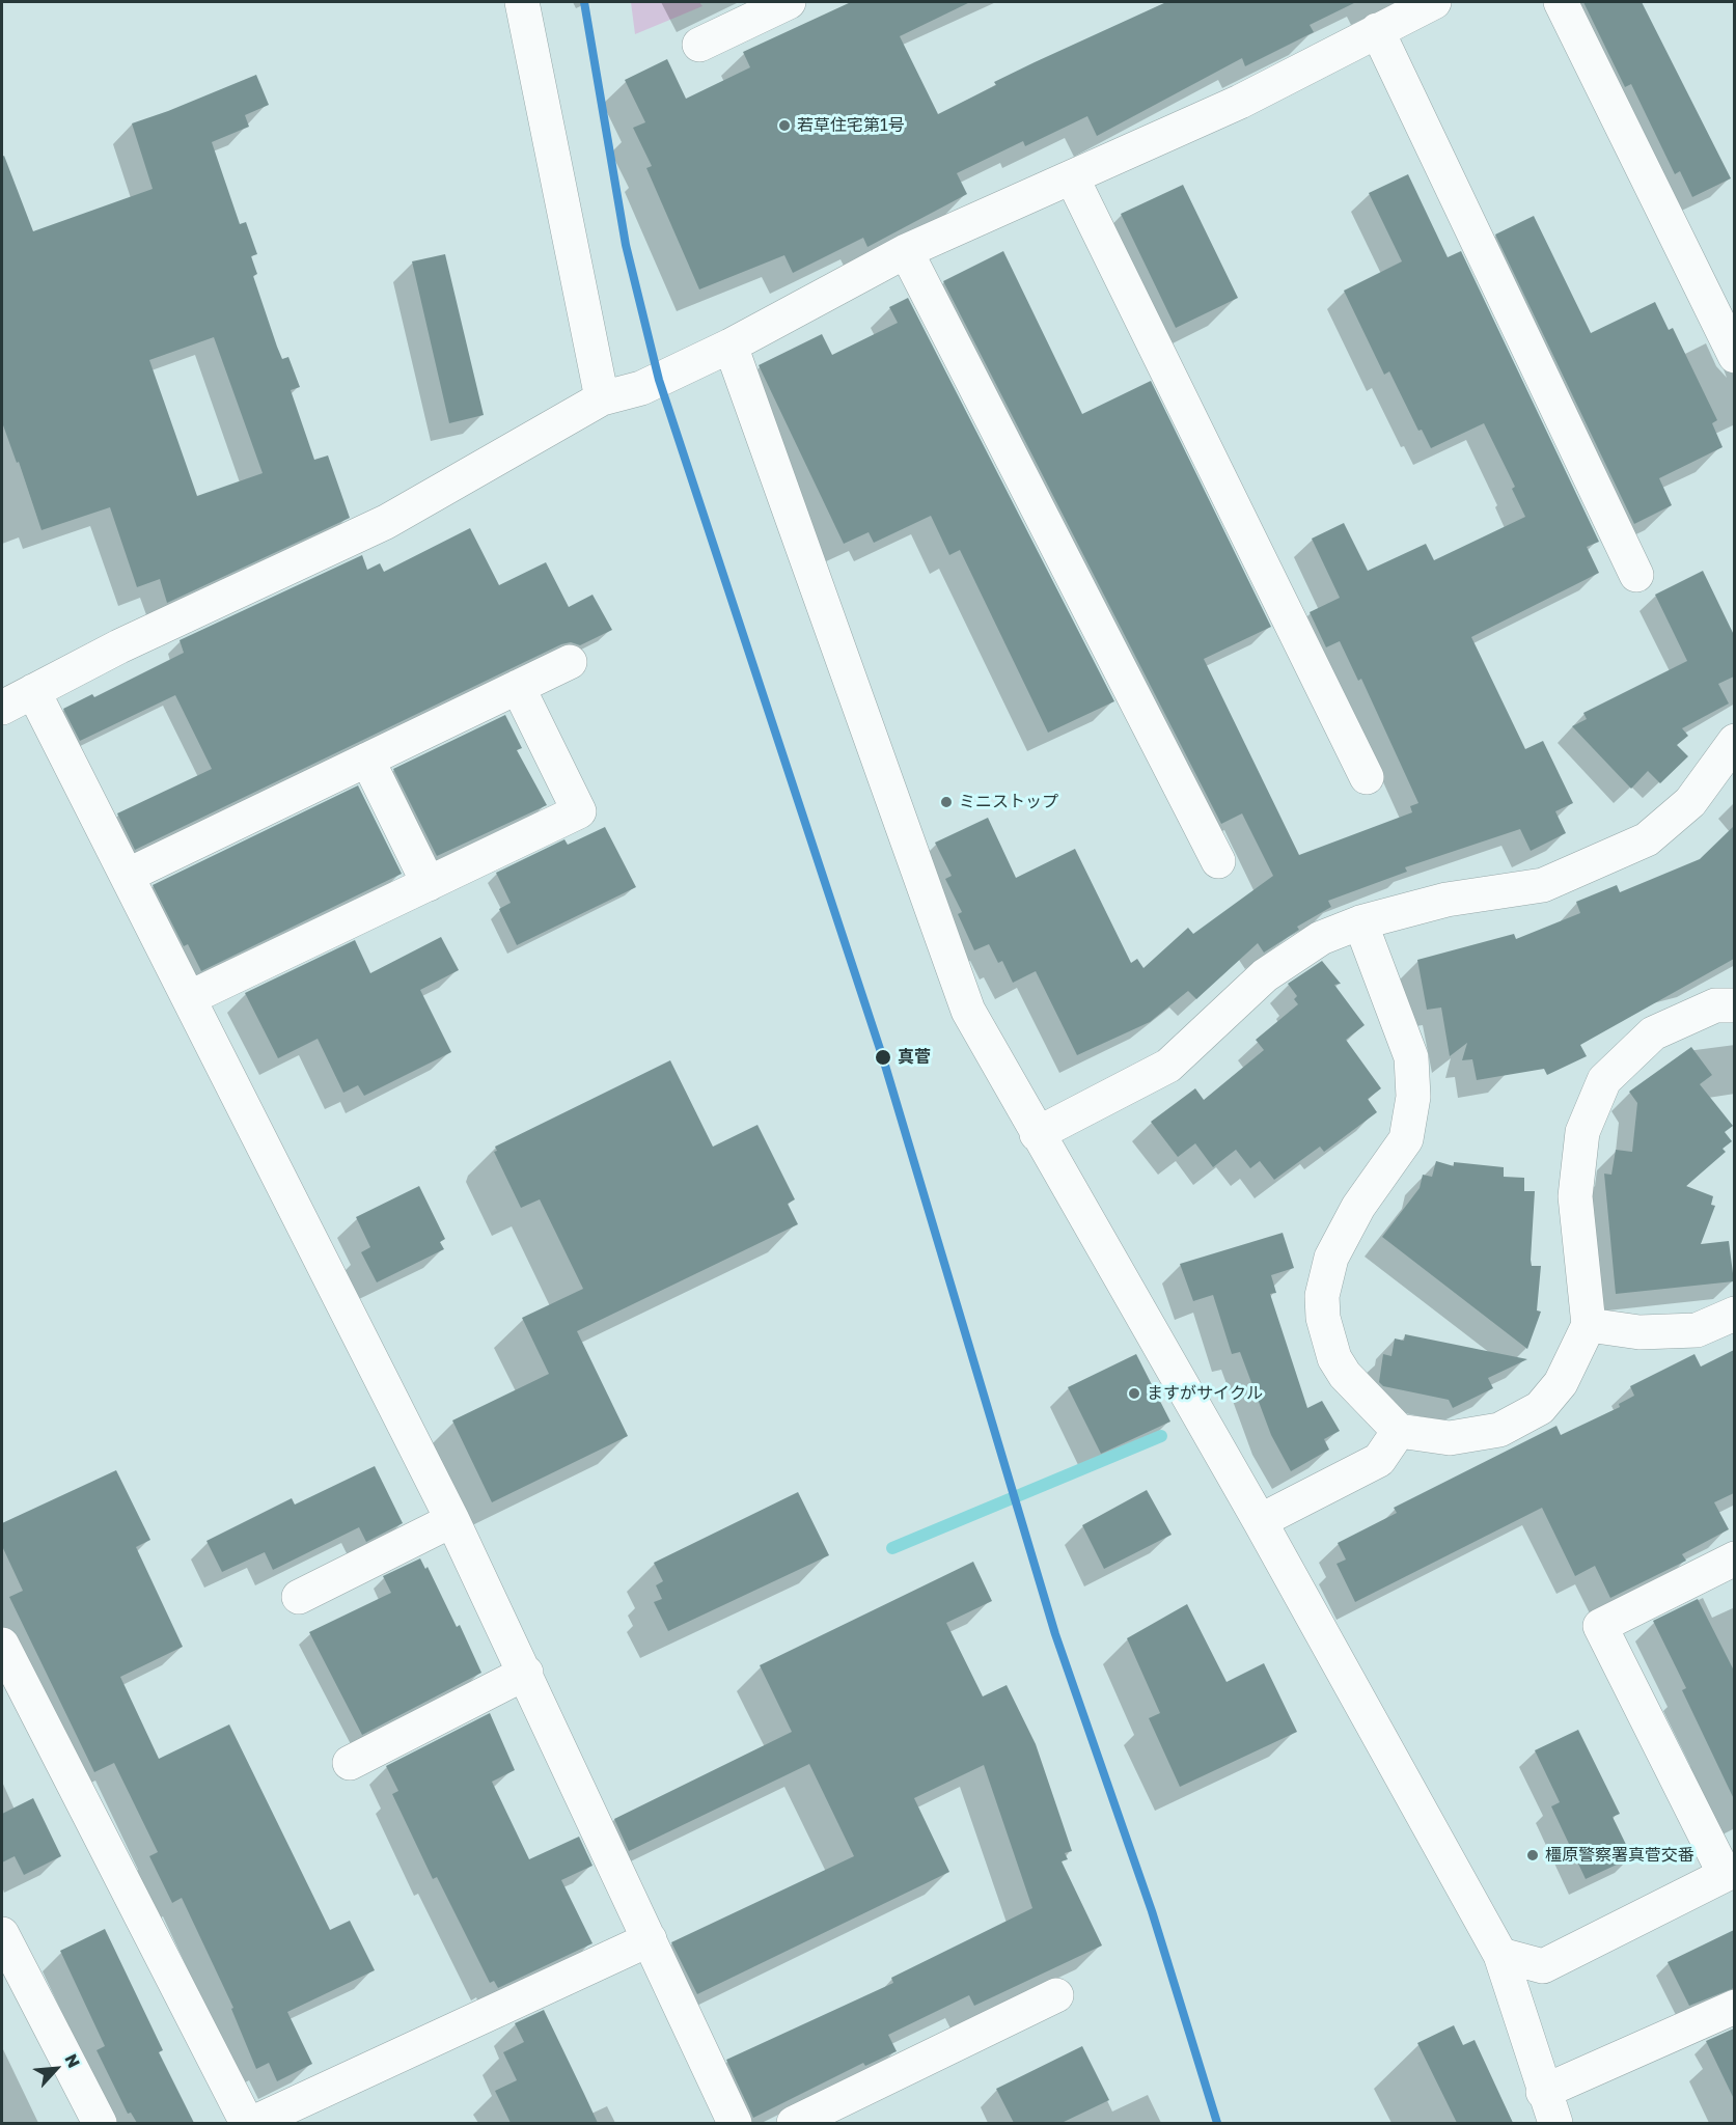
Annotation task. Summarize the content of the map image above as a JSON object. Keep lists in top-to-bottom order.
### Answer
{
  "places": [
    "若草住宅第1号",
    "ミニストップ",
    "真菅",
    "ますがサイクル",
    "橿原警察署真菅交番"
  ],
  "north": "top right"
}
